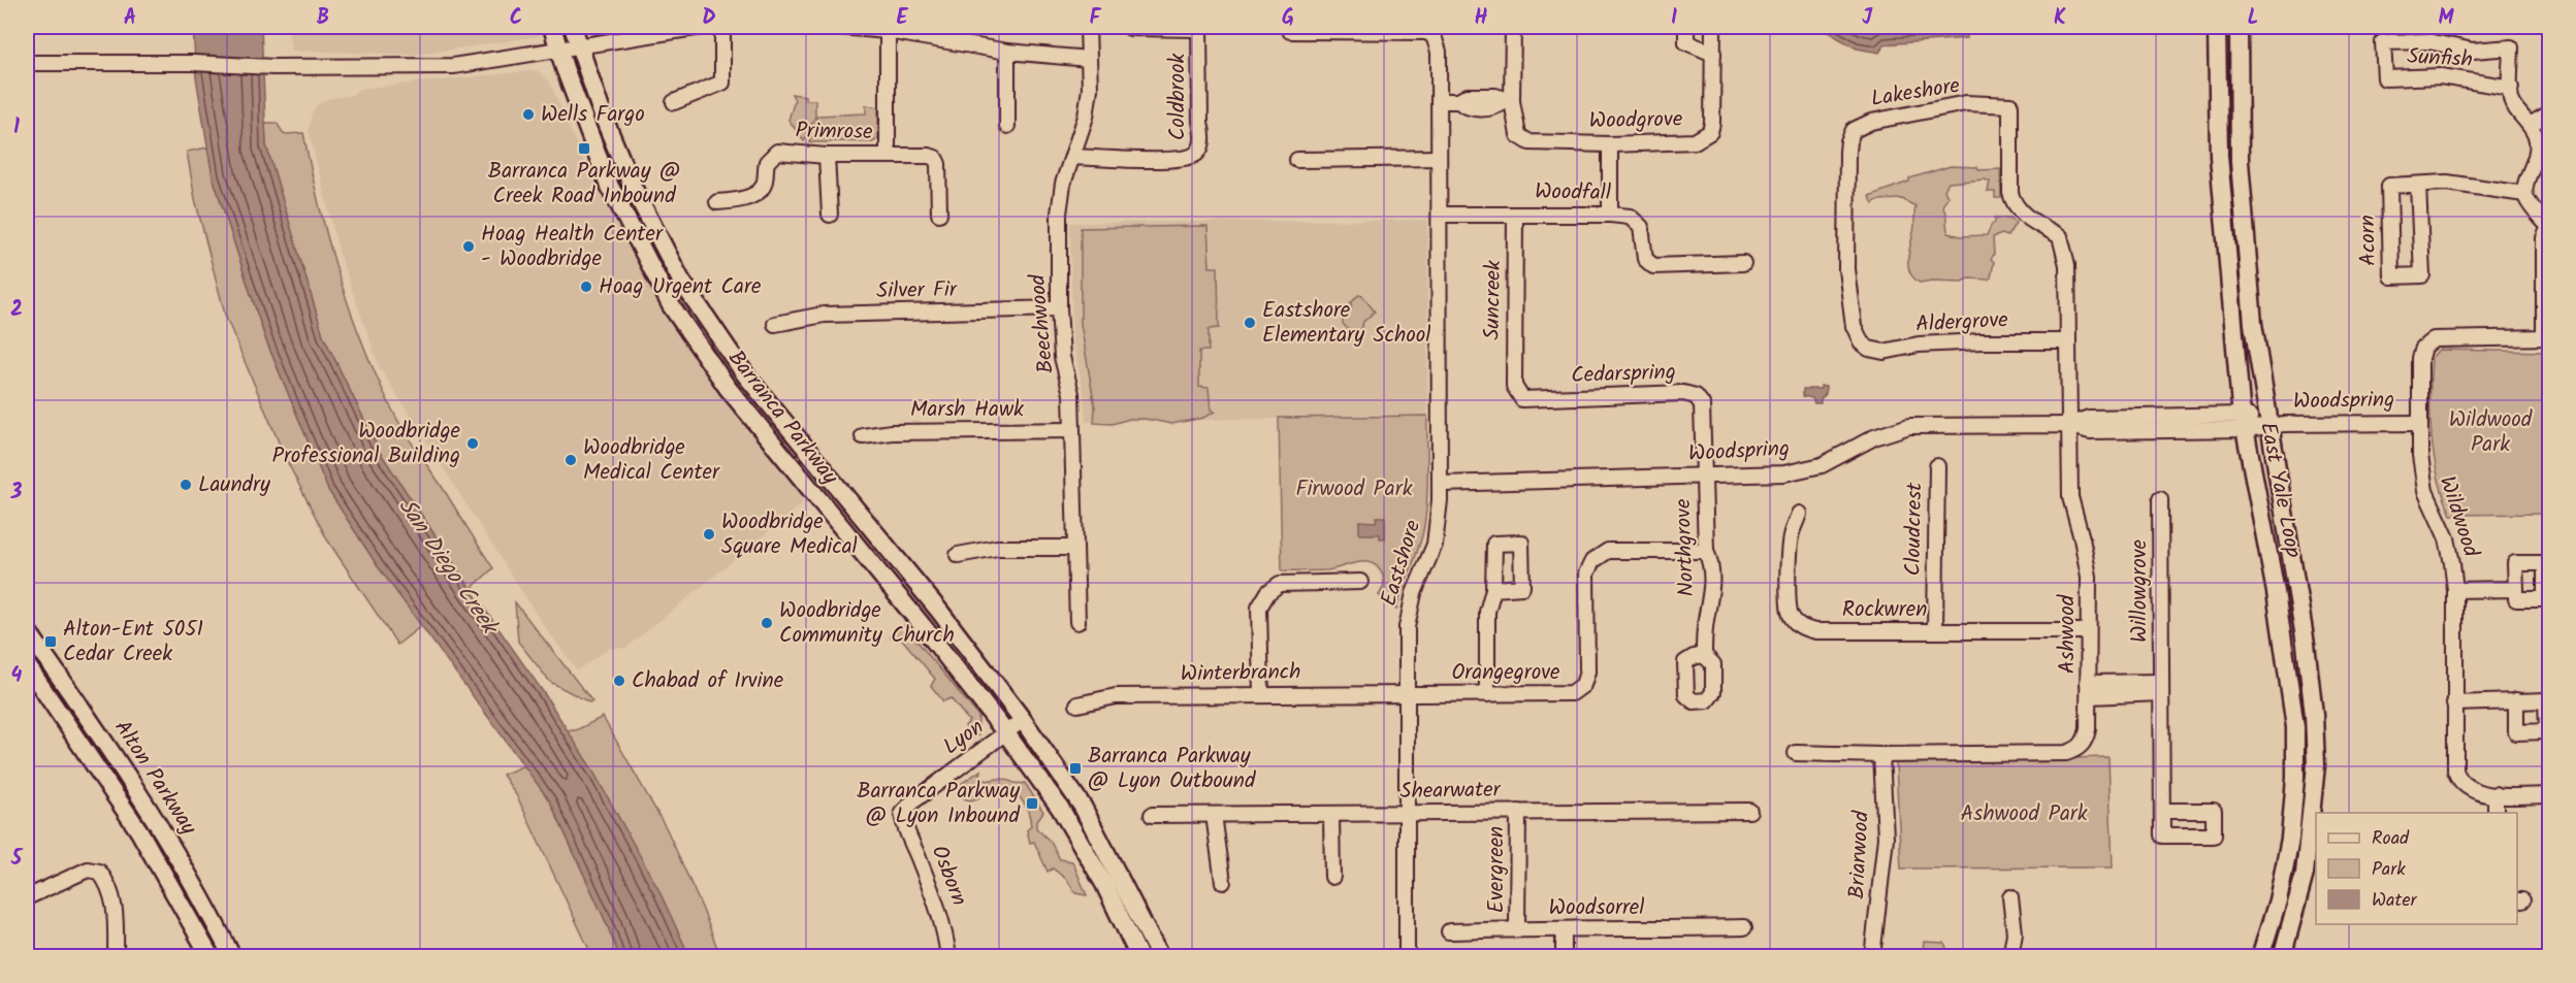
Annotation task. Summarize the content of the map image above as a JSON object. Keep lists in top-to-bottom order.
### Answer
{
  "streets": {
    "main road": ["Barranca Parkway", "East Yale Loop", "Alton Parkway"],
    "street": [
      "Sunfish",
      "Lakeshore",
      "Coldbrook",
      "Woodgrove",
      "Primrose",
      "Woodfall",
      "Acorn",
      "Silver Fir",
      "Suncreek",
      "Aldergrove",
      "Beechwood",
      "Cedarspring",
      "Woodspring",
      "Marsh Hawk",
      "Wildwood",
      "Cloudcrest",
      "Northgrove",
      "Eastshore",
      "Willowgrove",
      "Rockwren",
      "Ashwood",
      "Orangegrove",
      "Winterbranch",
      "Lyon",
      "Shearwater",
      "Briarwood",
      "Evergreen",
      "Osborn",
      "Woodsorrel"
    ]
  },
  "crossings": [
    ["Sunfish", "Acorn"],
    ["Lakeshore", "Aldergrove"],
    ["Lakeshore", "Ashwood"],
    ["Coldbrook", "Beechwood"],
    ["Woodfall", "Suncreek"],
    ["Woodfall", "Eastshore"],
    ["Silver Fir", "Beechwood"],
    ["Suncreek", "Cedarspring"],
    ["Aldergrove", "Ashwood"],
    ["Beechwood", "Marsh Hawk"],
    ["Cedarspring", "Woodspring"],
    ["Cedarspring", "Northgrove"],
    ["Woodspring", "East Yale Loop"],
    ["Woodspring", "Wildwood"],
    ["Woodspring", "Northgrove"],
    ["Woodspring", "Eastshore"],
    ["Woodspring", "Ashwood"],
    ["Barranca Parkway", "Lyon"],
    ["Cloudcrest", "Rockwren"],
    ["Northgrove", "Orangegrove"],
    ["Eastshore", "Orangegrove"],
    ["Eastshore", "Winterbranch"],
    ["Eastshore", "Shearwater"],
    ["Rockwren", "Ashwood"],
    ["Ashwood", "Briarwood"],
    ["Orangegrove", "Winterbranch"],
    ["Lyon", "Osborn"],
    ["Shearwater", "Evergreen"],
    ["Evergreen", "Woodsorrel"]
  ],
  "water": ["San Diego Creek"],
  "parks": ["Wildwood Park", "Firwood Park", "Ashwood Park"],
  "places": {
    "other": [
      "Wells Fargo",
      "Hoag Health Center - Woodbridge",
      "Hoag Urgent Care",
      "Eastshore Elementary School",
      "Woodbridge Professional Building",
      "Woodbridge Medical Center",
      "Laundry",
      "Woodbridge Square Medical",
      "Woodbridge Community Church",
      "Chabad of Irvine"
    ],
    "transit": [
      "Barranca Parkway @ Creek Road Inbound",
      "Alton-Ent 5051 Cedar Creek",
      "Barranca Parkway @ Lyon Outbound",
      "Barranca Parkway @ Lyon Inbound"
    ]
  },
  "legend": ["Road", "Park", "Water"],
  "grid": {
    "columns": [
      "A",
      "B",
      "C",
      "D",
      "E",
      "F",
      "G",
      "H",
      "I",
      "J",
      "K",
      "L",
      "M"
    ],
    "rows": [
      "1",
      "2",
      "3",
      "4",
      "5"
    ]
  }
}
